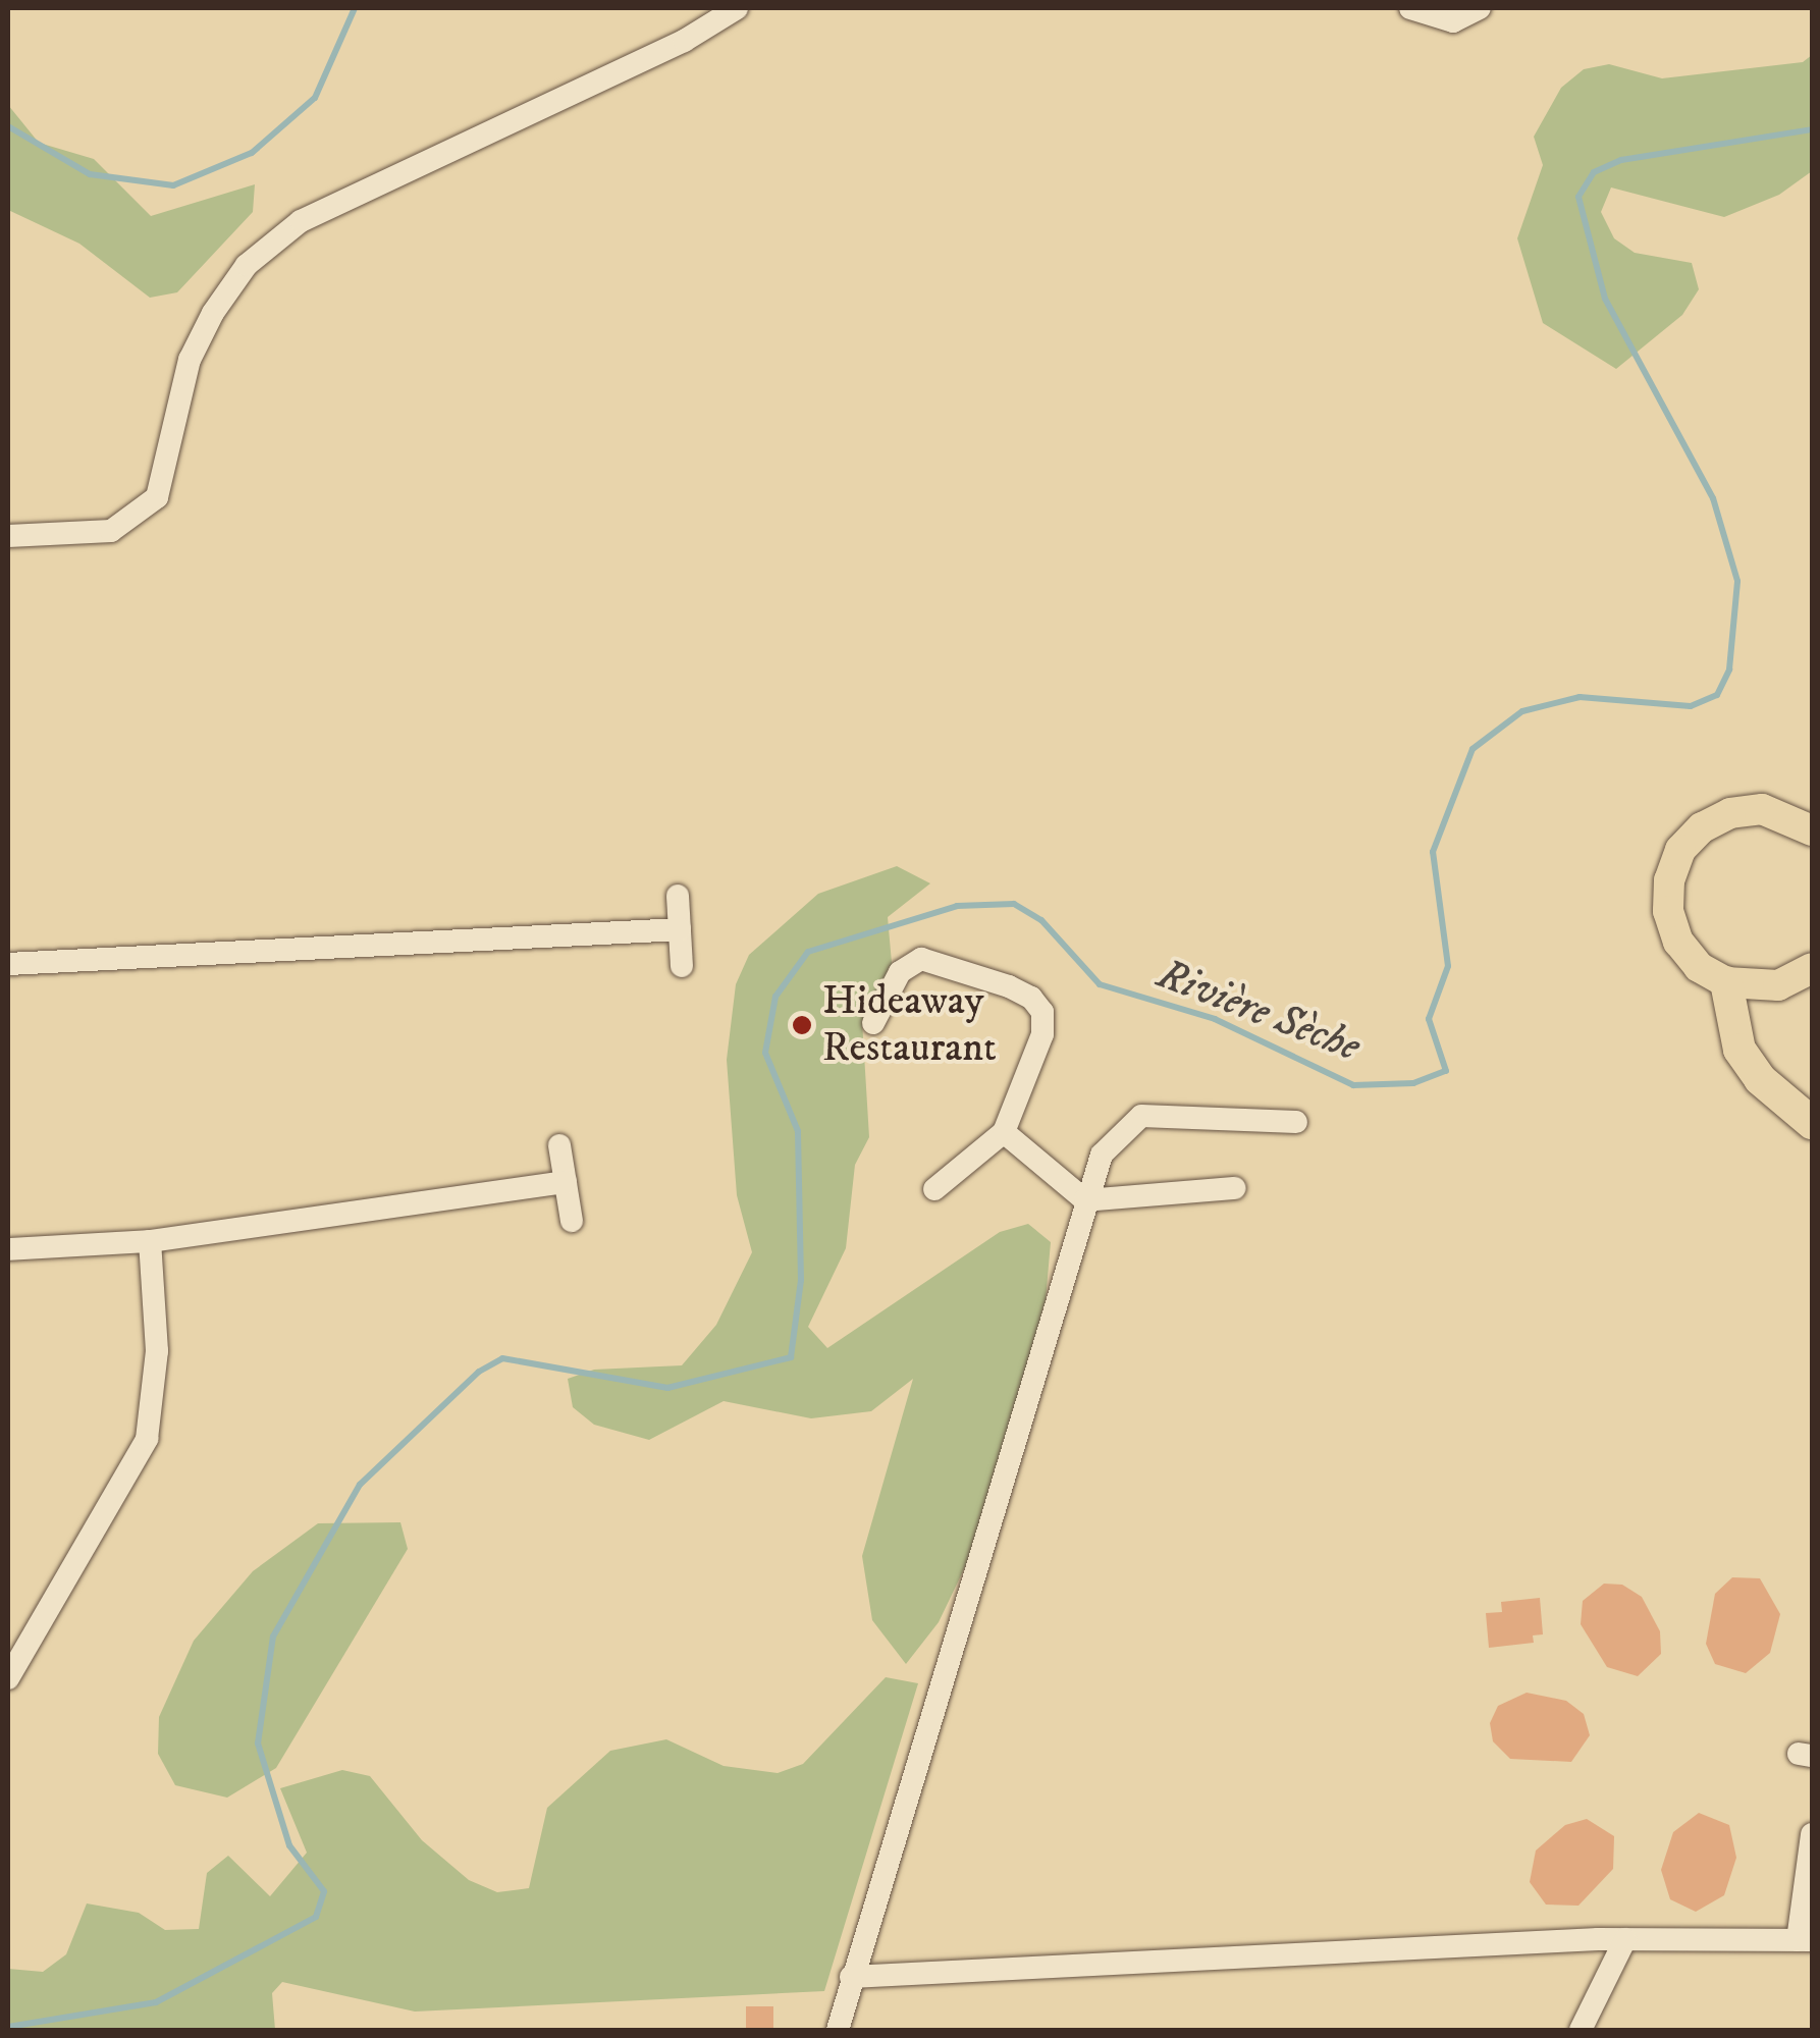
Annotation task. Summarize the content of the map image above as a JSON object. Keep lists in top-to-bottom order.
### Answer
{
  "water": ["Rivière Sèche"],
  "places": ["Hideaway Restaurant"]
}
